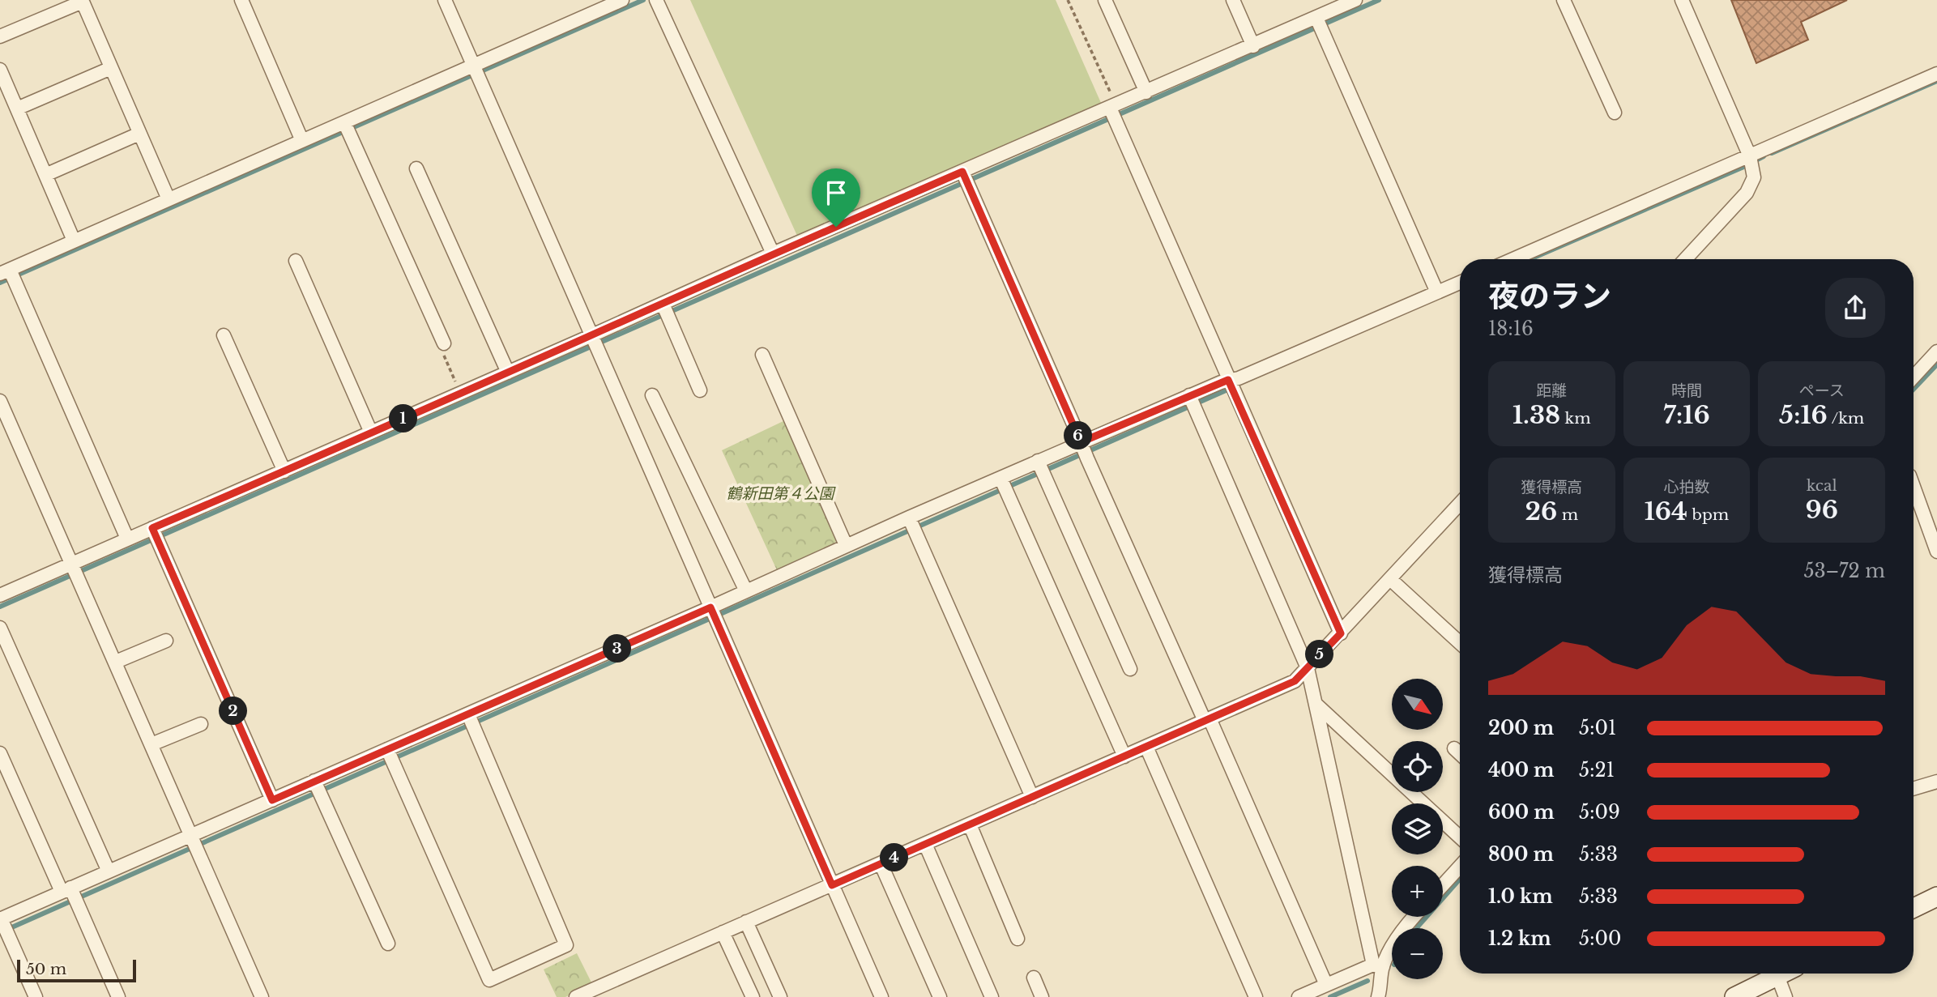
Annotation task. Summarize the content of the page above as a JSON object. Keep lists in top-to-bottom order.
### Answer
{
  "parks": ["鶴新田第４公園"],
  "scale_bar": "50 m",
  "north": "bottom right",
  "page": {
    "heading": ["夜のラン", "18:16"],
    "stats": [
      ["距離", "1.38 km"],
      ["時間", "7:16"],
      ["ペース", "5:16 /km"],
      ["獲得標高", "26 m"],
      ["心拍数", "164 bpm"],
      ["kcal", "96"]
    ],
    "pins": [
      "1",
      "6",
      "3",
      "5",
      "2",
      "4"
    ],
    "chart": ["獲得標高", "53–72 m"],
    "map_buttons": ["+", "−"],
    "list": [
      {
        "name": "200 m",
        "note": "5:01"
      },
      {
        "name": "400 m",
        "note": "5:21"
      },
      {
        "name": "600 m",
        "note": "5:09"
      },
      {
        "name": "800 m",
        "note": "5:33"
      },
      {
        "name": "1.0 km",
        "note": "5:33"
      },
      {
        "name": "1.2 km",
        "note": "5:00"
      }
    ],
    "scale": "50 m"
  }
}
